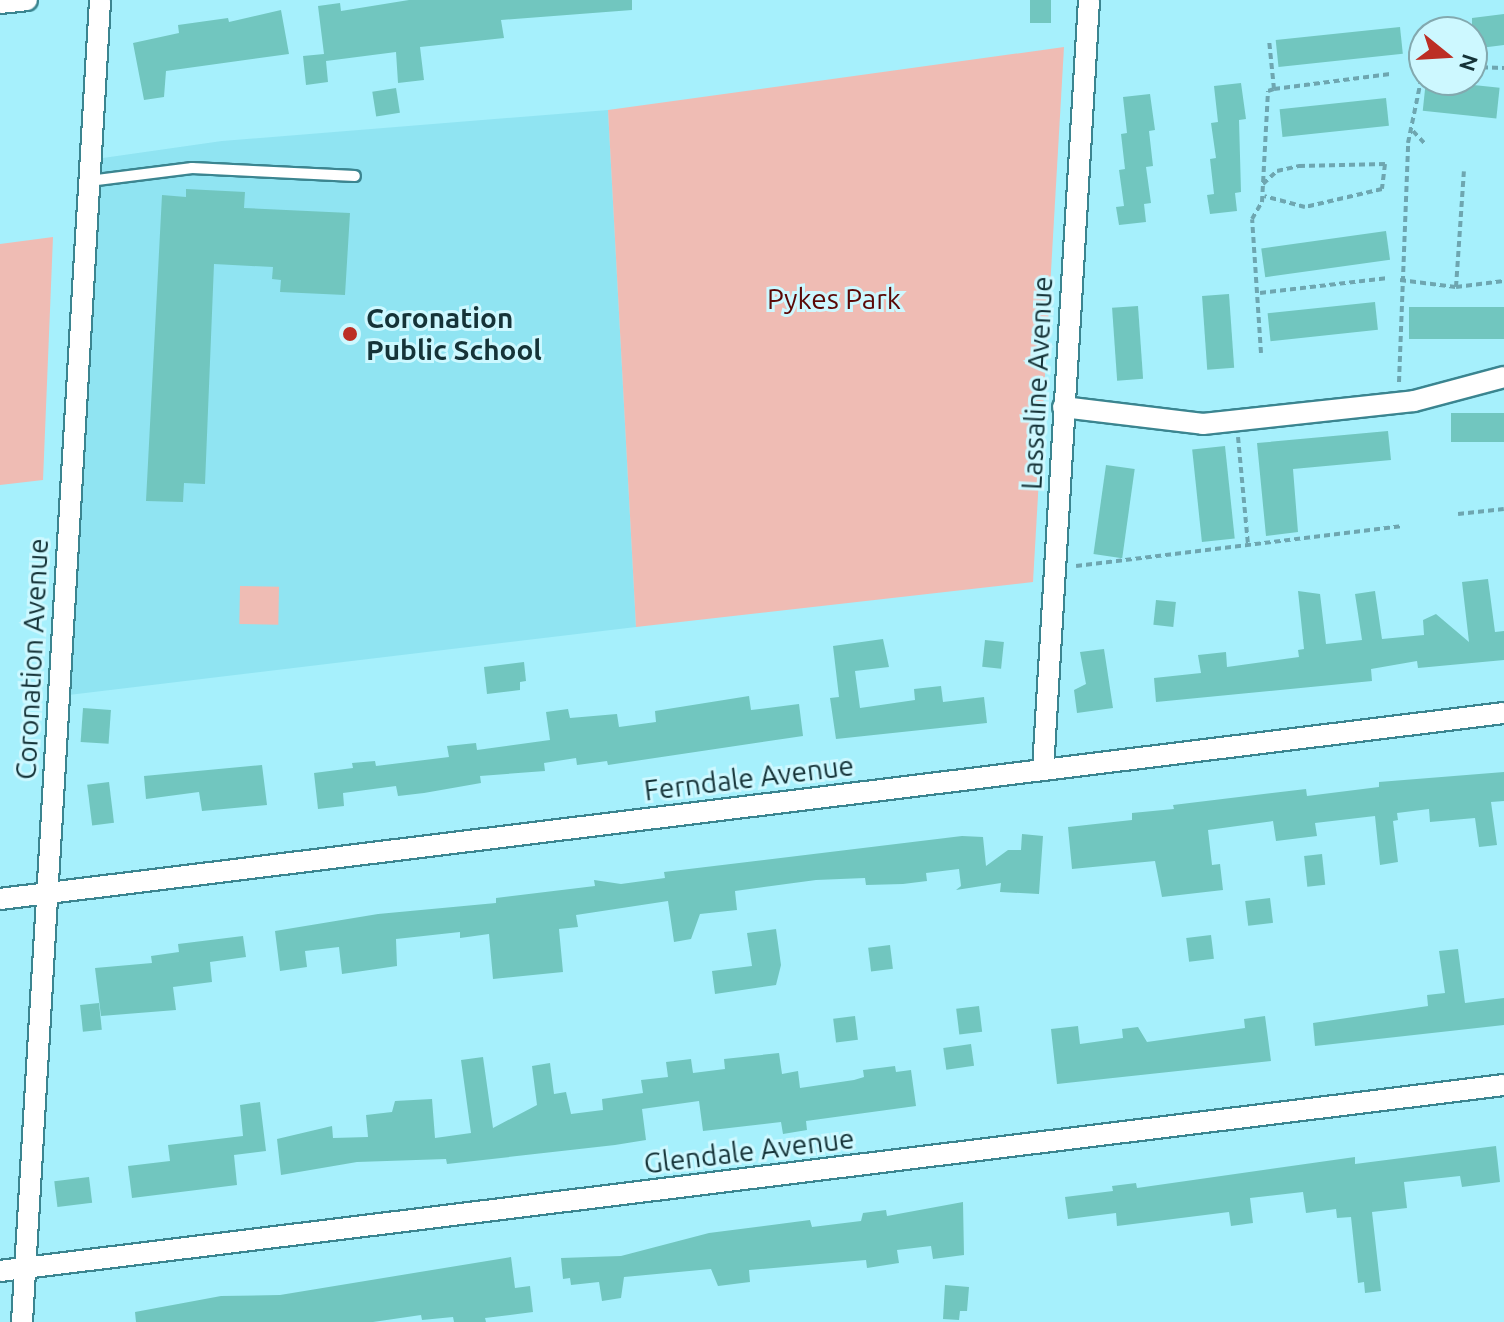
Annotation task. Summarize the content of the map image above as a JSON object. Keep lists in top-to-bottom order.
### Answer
{
  "streets": {
    "street": [
      "Lassaline Avenue",
      "Coronation Avenue",
      "Ferndale Avenue",
      "Glendale Avenue"
    ]
  },
  "crossings": [
    ["Lassaline Avenue", "Ferndale Avenue"],
    ["Coronation Avenue", "Ferndale Avenue"],
    ["Coronation Avenue", "Glendale Avenue"]
  ],
  "parks": ["Pykes Park"],
  "places": ["Coronation Public School"],
  "north": "right"
}
